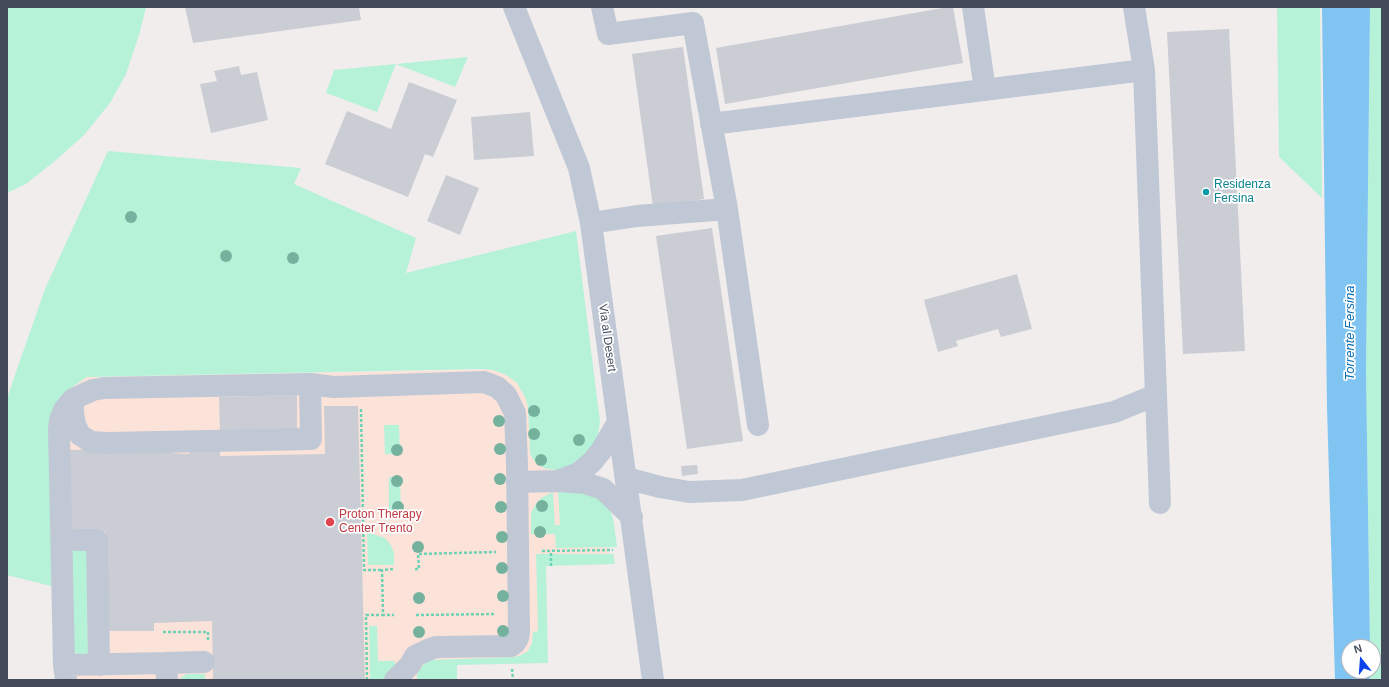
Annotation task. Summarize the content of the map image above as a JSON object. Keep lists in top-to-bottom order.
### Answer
{
  "streets": {
    "street": ["Via al Desert"]
  },
  "water": ["Torrente Fersina"],
  "places": ["Residenza Fersina", "Proton Therapy Center Trento"],
  "north": "top"
}
